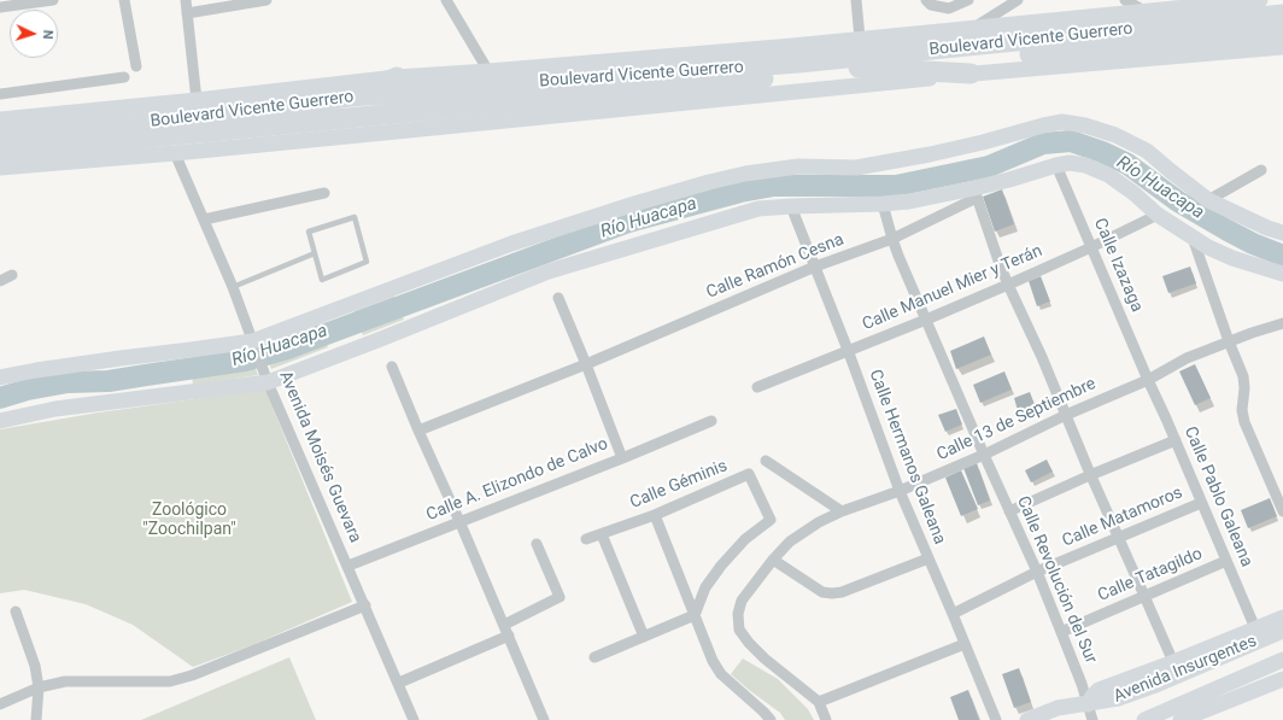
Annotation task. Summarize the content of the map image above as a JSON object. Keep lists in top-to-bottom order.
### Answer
{
  "streets": {
    "highway": ["Boulevard Vicente Guerrero"],
    "main road": ["Avenida Insurgentes"],
    "street": [
      "Calle Izazaga",
      "Calle Ramón Cesna",
      "Calle Manuel Mier y Terán",
      "Calle 13 de Septiembre",
      "Avenida Moisés Guevara",
      "Calle Hermanos Galeana",
      "Calle A. Elizondo de Calvo",
      "Calle Géminis",
      "Calle Pablo Galeana",
      "Calle Matamoros",
      "Calle Tatagildo",
      "Calle Revolución del Sur"
    ]
  },
  "crossings": [
    ["Boulevard Vicente Guerrero", "Avenida Moisés Guevara"],
    ["Calle Izazaga", "Calle Manuel Mier y Terán"],
    ["Calle Izazaga", "Calle 13 de Septiembre"],
    ["Calle Izazaga", "Calle Pablo Galeana"],
    ["Calle Ramón Cesna", "Calle Hermanos Galeana"],
    ["Calle Ramón Cesna", "Calle A. Elizondo de Calvo"],
    ["Calle Ramón Cesna", "Calle Revolución del Sur"],
    ["Calle Manuel Mier y Terán", "Calle Hermanos Galeana"],
    ["Calle Manuel Mier y Terán", "Calle Revolución del Sur"],
    ["Calle 13 de Septiembre", "Calle Hermanos Galeana"],
    ["Calle 13 de Septiembre", "Calle Pablo Galeana"],
    ["Calle 13 de Septiembre", "Calle Revolución del Sur"],
    ["Avenida Moisés Guevara", "Calle A. Elizondo de Calvo"],
    ["Calle Hermanos Galeana", "Calle Matamoros"],
    ["Calle Pablo Galeana", "Calle Matamoros"],
    ["Calle Pablo Galeana", "Calle Tatagildo"],
    ["Calle Matamoros", "Calle Revolución del Sur"],
    ["Calle Tatagildo", "Calle Revolución del Sur"],
    ["Calle Revolución del Sur", "Avenida Insurgentes"]
  ],
  "water": ["Río Huacapa"],
  "parks": ["Zoológico \"Zoochilpan\""],
  "north": "right"
}
